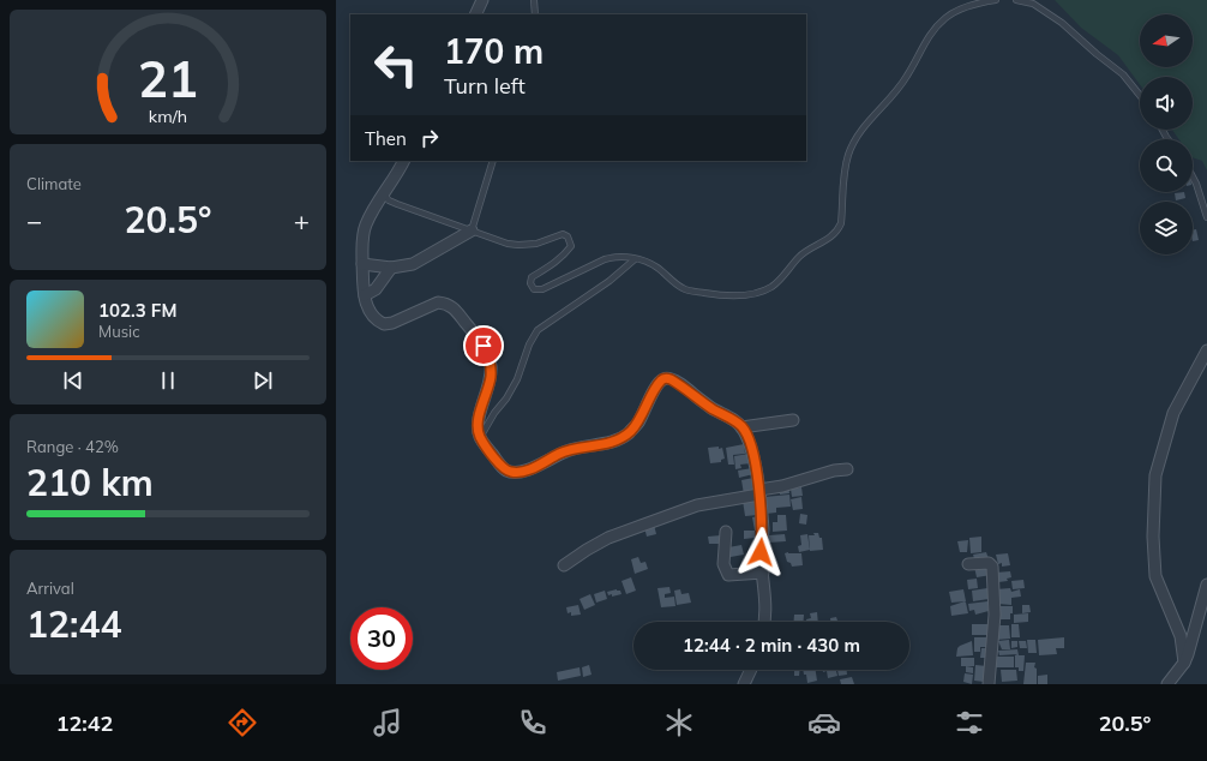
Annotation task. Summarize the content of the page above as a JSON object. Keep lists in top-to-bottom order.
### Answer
{
  "north": "left",
  "page": {
    "turn": ["170 m", "Turn left"],
    "then": "Then",
    "tile": [
      "Climate",
      ["Range · 42%", "210 km"],
      ["Arrival", "12:44"]
    ],
    "heat": ["−", "20.5°", "+"],
    "song": ["102.3 FM", "Music"],
    "limit": "30",
    "trip": "12:44 · 2 min · 430 m",
    "tabs": ["12:42", "20.5°"],
    "gauge": ["21", "km/h"]
  }
}
